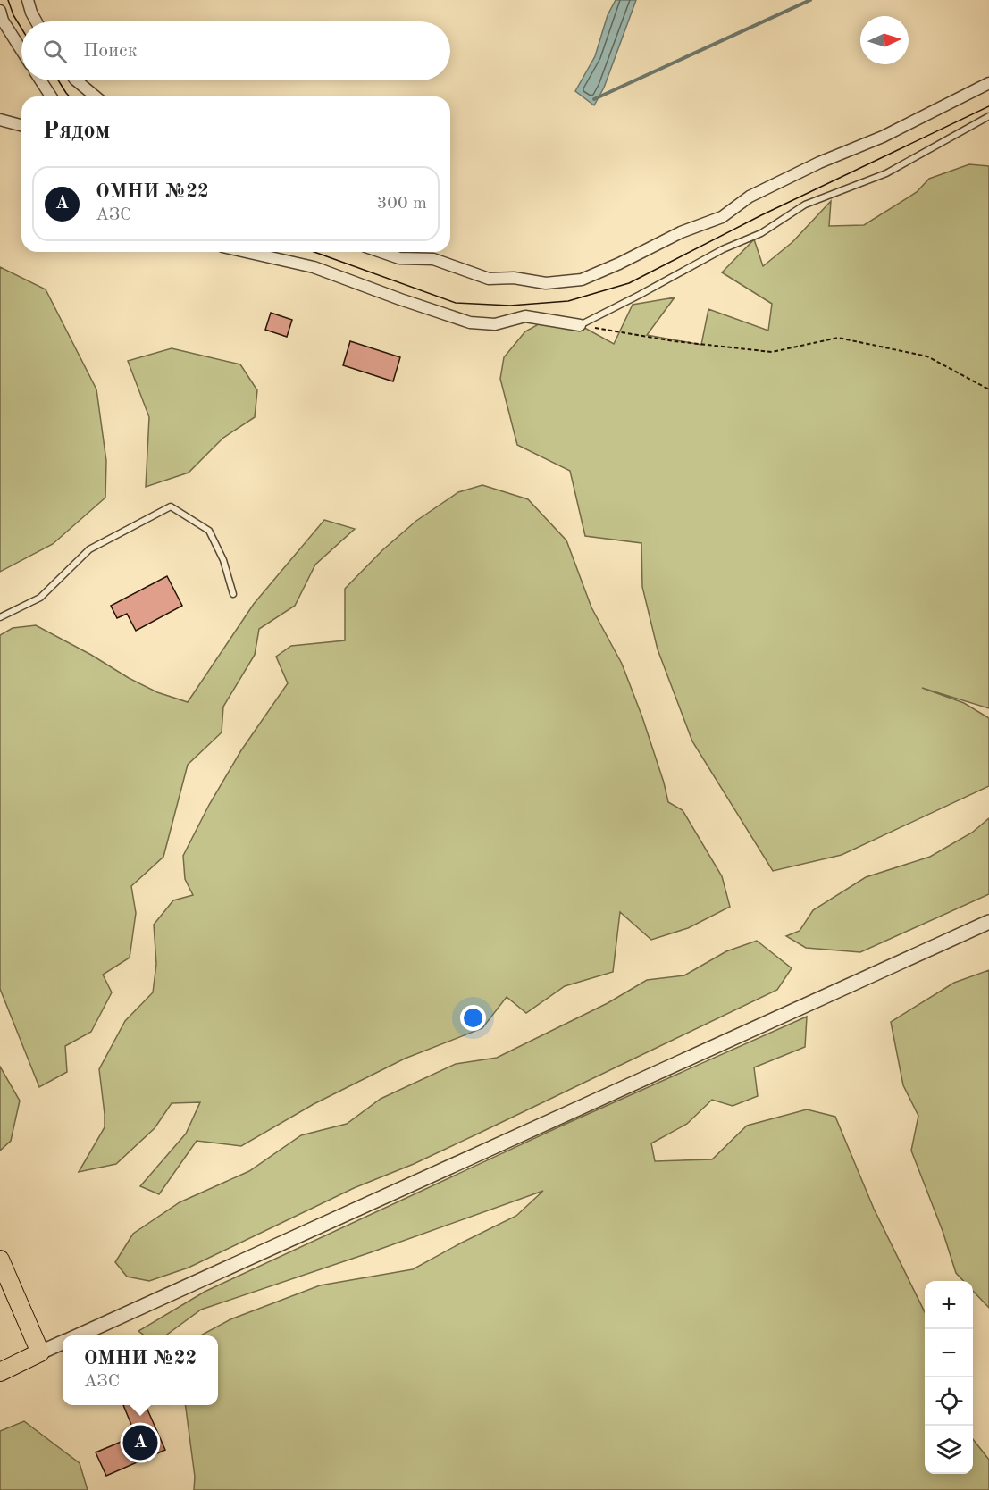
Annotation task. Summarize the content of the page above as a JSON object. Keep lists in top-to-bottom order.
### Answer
{
  "north": "right",
  "page": {
    "search": "Поиск",
    "heading": "Рядом",
    "list": [
      {
        "mark": "A",
        "name": "ОМНИ №22",
        "note": "АЗС",
        "value": "300 m"
      }
    ],
    "map_buttons": ["+", "−"],
    "popup": ["ОМНИ №22", "АЗС"],
    "pins": "A"
  }
}
